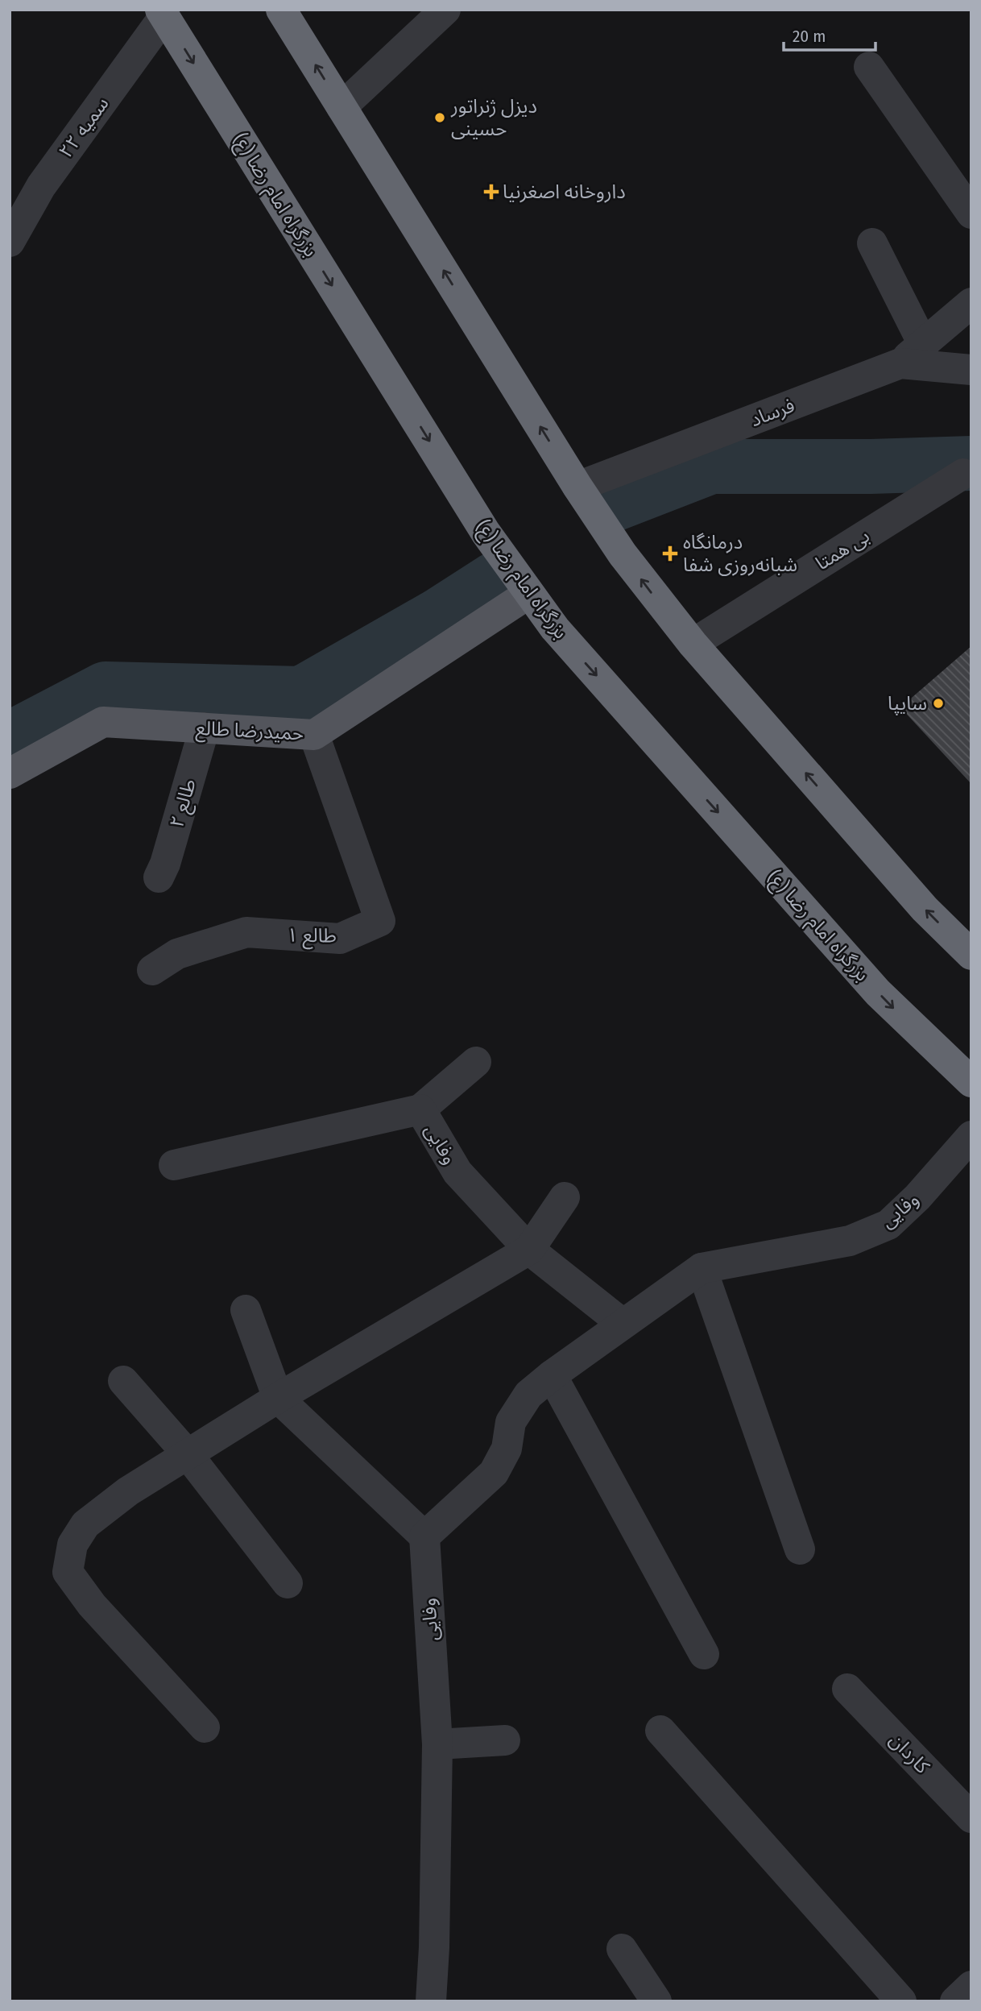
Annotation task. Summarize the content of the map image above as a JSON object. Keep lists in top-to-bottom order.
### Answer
{
  "streets": {
    "highway": ["بزرگراه امام رضا (ع)"],
    "main road": ["حمیدرضا طالع"],
    "street": [
      "سمیه ۲۲",
      "فرساد",
      "بی همتا",
      "طالع ۲",
      "طالع ۱",
      "وفایی",
      "کاردان"
    ]
  },
  "crossings": [
    ["سمیه ۲۲", "بزرگراه امام رضا (ع)"],
    ["بزرگراه امام رضا (ع)", "حمیدرضا طالع"],
    ["حمیدرضا طالع", "طالع ۲"],
    ["حمیدرضا طالع", "طالع ۱"]
  ],
  "places": {
    "other": ["دیزل ژنراتور حسینی", "سایپا"],
    "health": ["داروخانه اصغرنیا", "درمانگاه شبانه‌روزی شفا"]
  },
  "scale_bar": "20 m"
}
